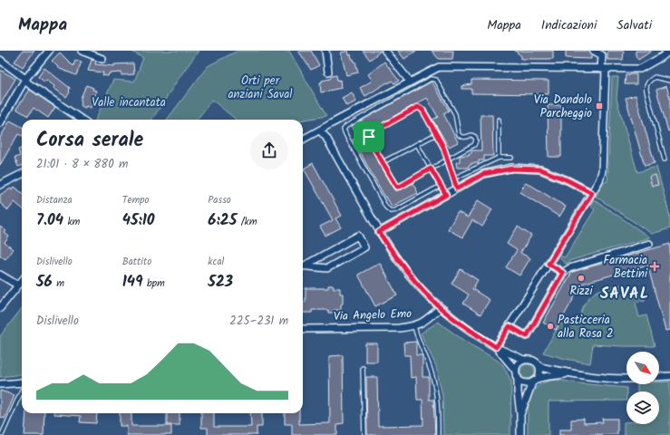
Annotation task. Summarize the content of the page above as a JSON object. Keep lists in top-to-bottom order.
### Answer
{
  "streets": {
    "street": ["Via Angelo Emo"]
  },
  "districts": ["SAVAL"],
  "parks": ["Orti per anziani Saval", "Valle incantata"],
  "places": {
    "transit": ["Via Dandolo Parcheggio"],
    "health": ["Farmacia Bettini"],
    "other": ["Rizzi", "Pasticceria alla Rosa 2"]
  },
  "north": "bottom right",
  "page": {
    "header": "Mappa",
    "nav": ["Mappa", "Indicazioni", "Salvati"],
    "heading": ["Corsa serale", "21:01 · 8 × 880 m"],
    "stats": [
      ["Distanza", "7.04 km"],
      ["Tempo", "45:10"],
      ["Passo", "6:25 /km"],
      ["Dislivello", "56 m"],
      ["Battito", "149 bpm"],
      ["kcal", "523"]
    ],
    "chart": ["Dislivello", "225–231 m"]
  }
}
